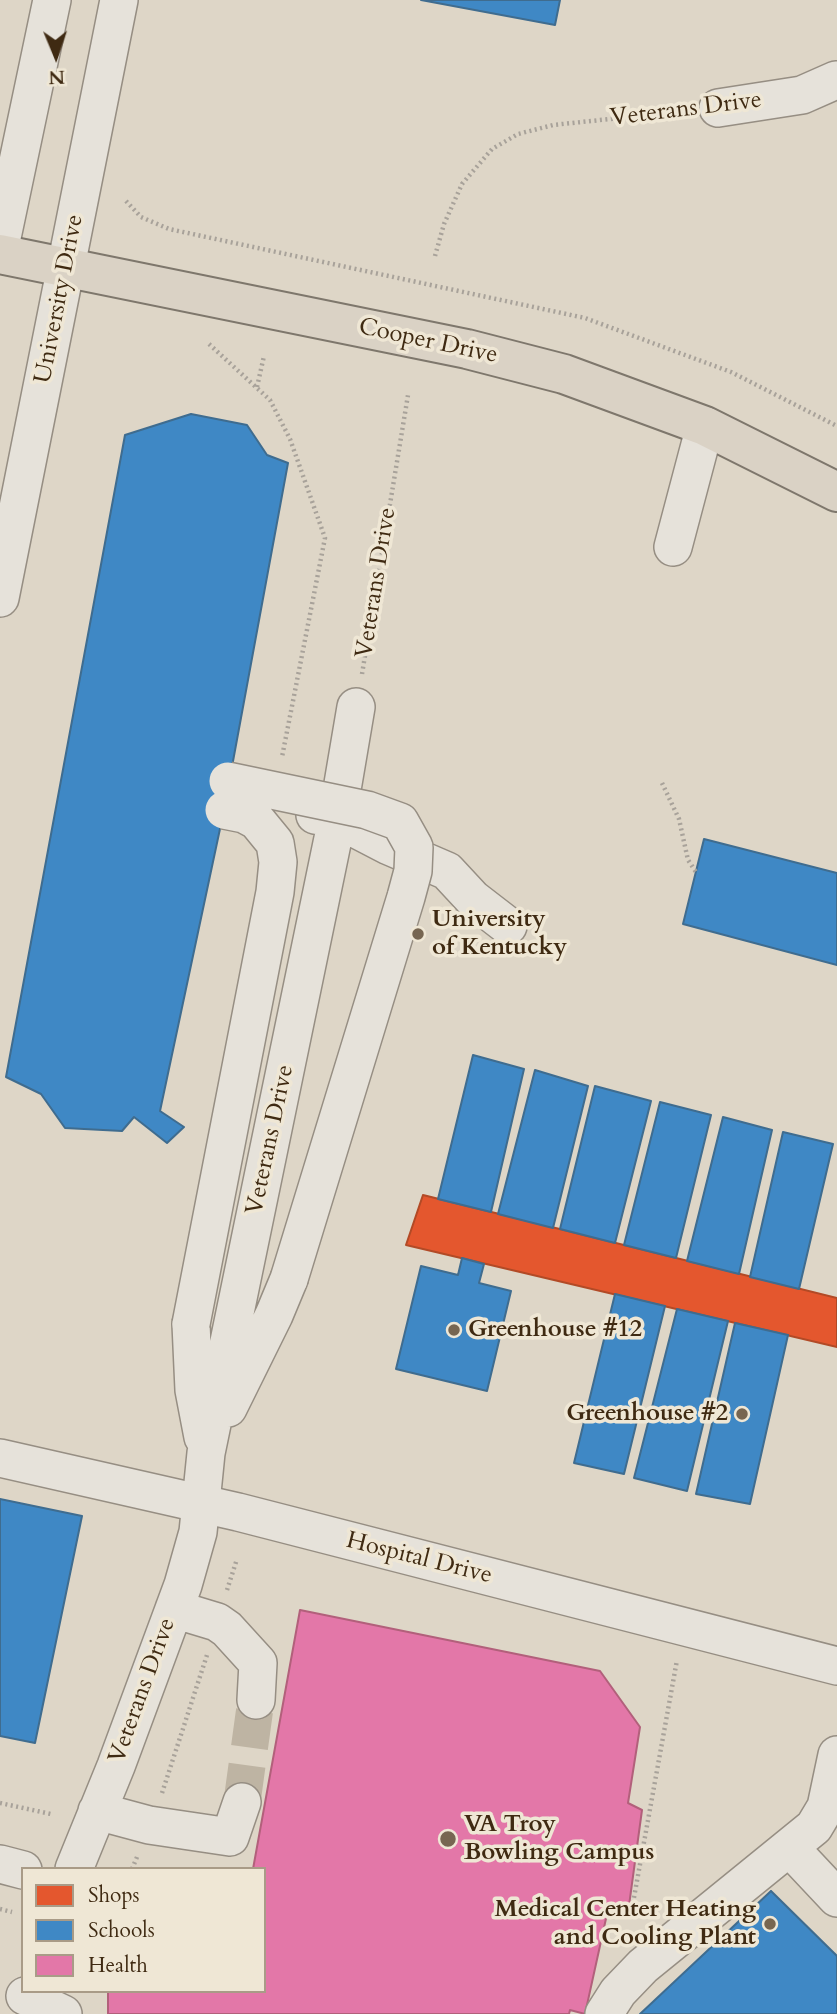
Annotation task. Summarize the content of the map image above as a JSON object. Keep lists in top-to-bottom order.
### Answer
{
  "streets": {
    "main road": ["Cooper Drive"],
    "street": ["Veterans Drive", "University Drive", "Hospital Drive"]
  },
  "crossings": [
    ["Veterans Drive", "Hospital Drive"],
    ["University Drive", "Cooper Drive"]
  ],
  "places": [
    "University of Kentucky",
    "Greenhouse #12",
    "Greenhouse #2",
    "VA Troy Bowling Campus",
    "Medical Center Heating and Cooling Plant"
  ],
  "legend": ["Shops", "Schools", "Health"],
  "north": "bottom"
}
